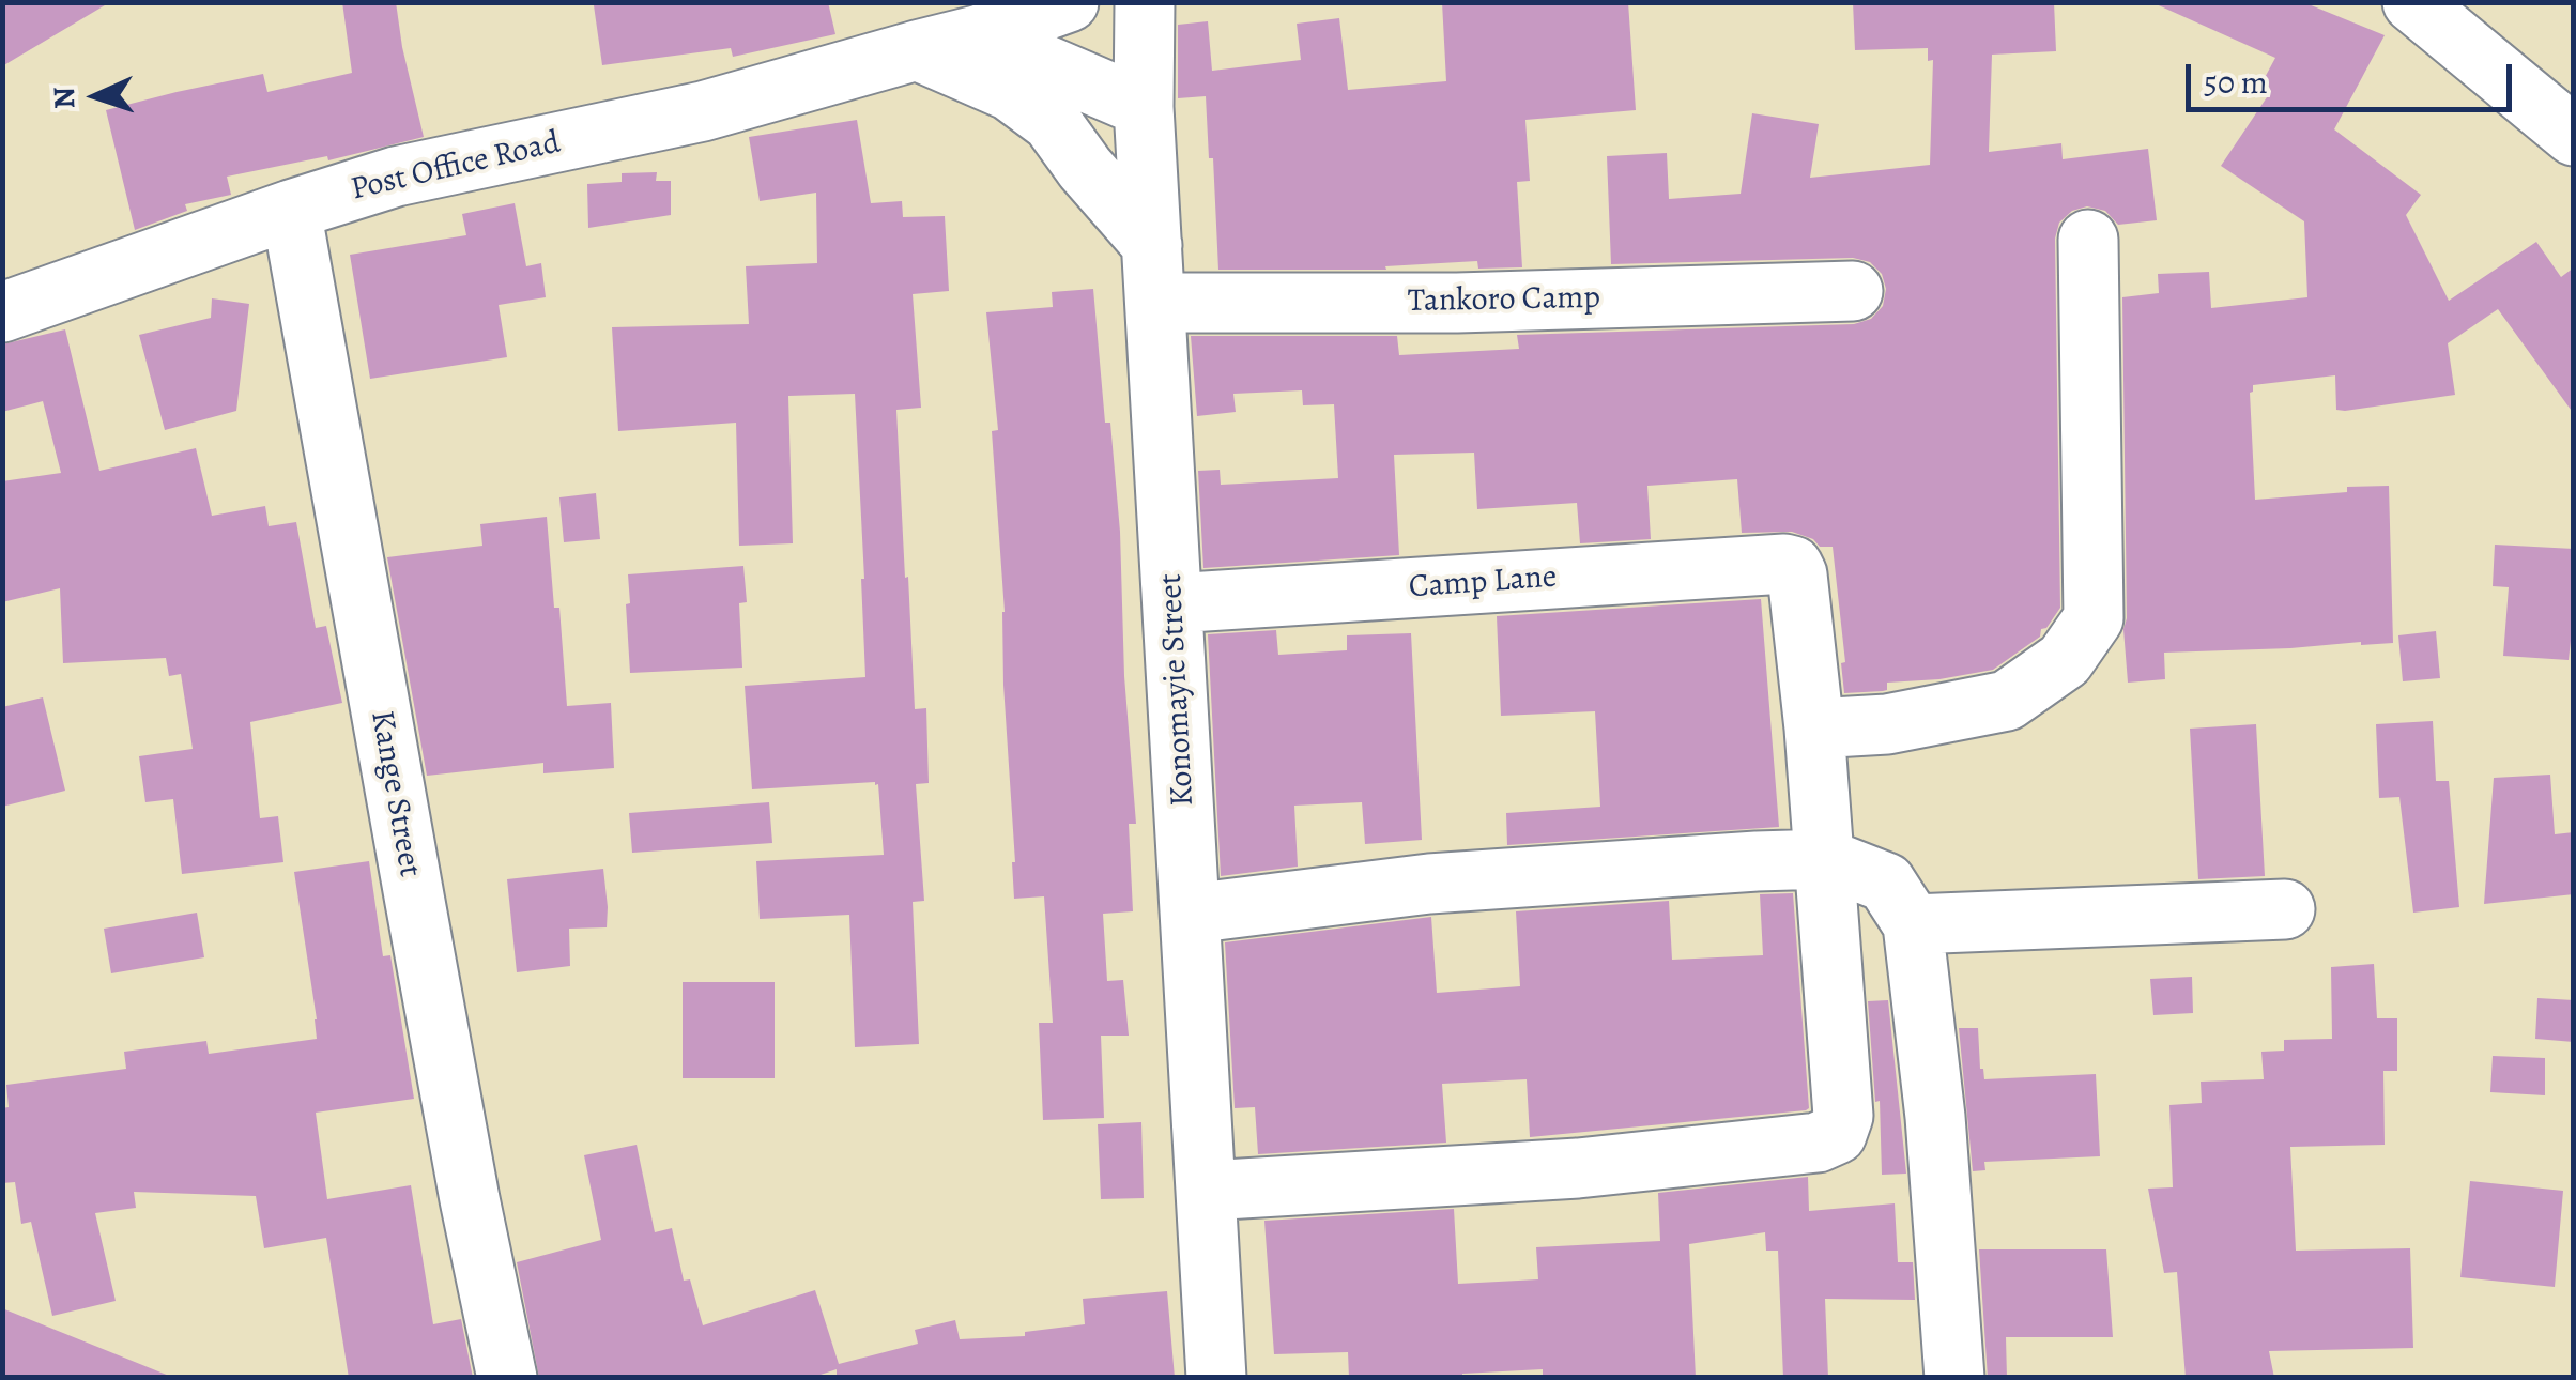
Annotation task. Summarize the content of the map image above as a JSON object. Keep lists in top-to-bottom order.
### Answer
{
  "streets": {
    "street": [
      "Post Office Road",
      "Tankoro Camp",
      "Camp Lane",
      "Konomayie Street",
      "Kange Street"
    ]
  },
  "crossings": [
    ["Post Office Road", "Kange Street"],
    ["Tankoro Camp", "Konomayie Street"],
    ["Camp Lane", "Konomayie Street"]
  ],
  "scale_bar": "50 m",
  "north": "left"
}
